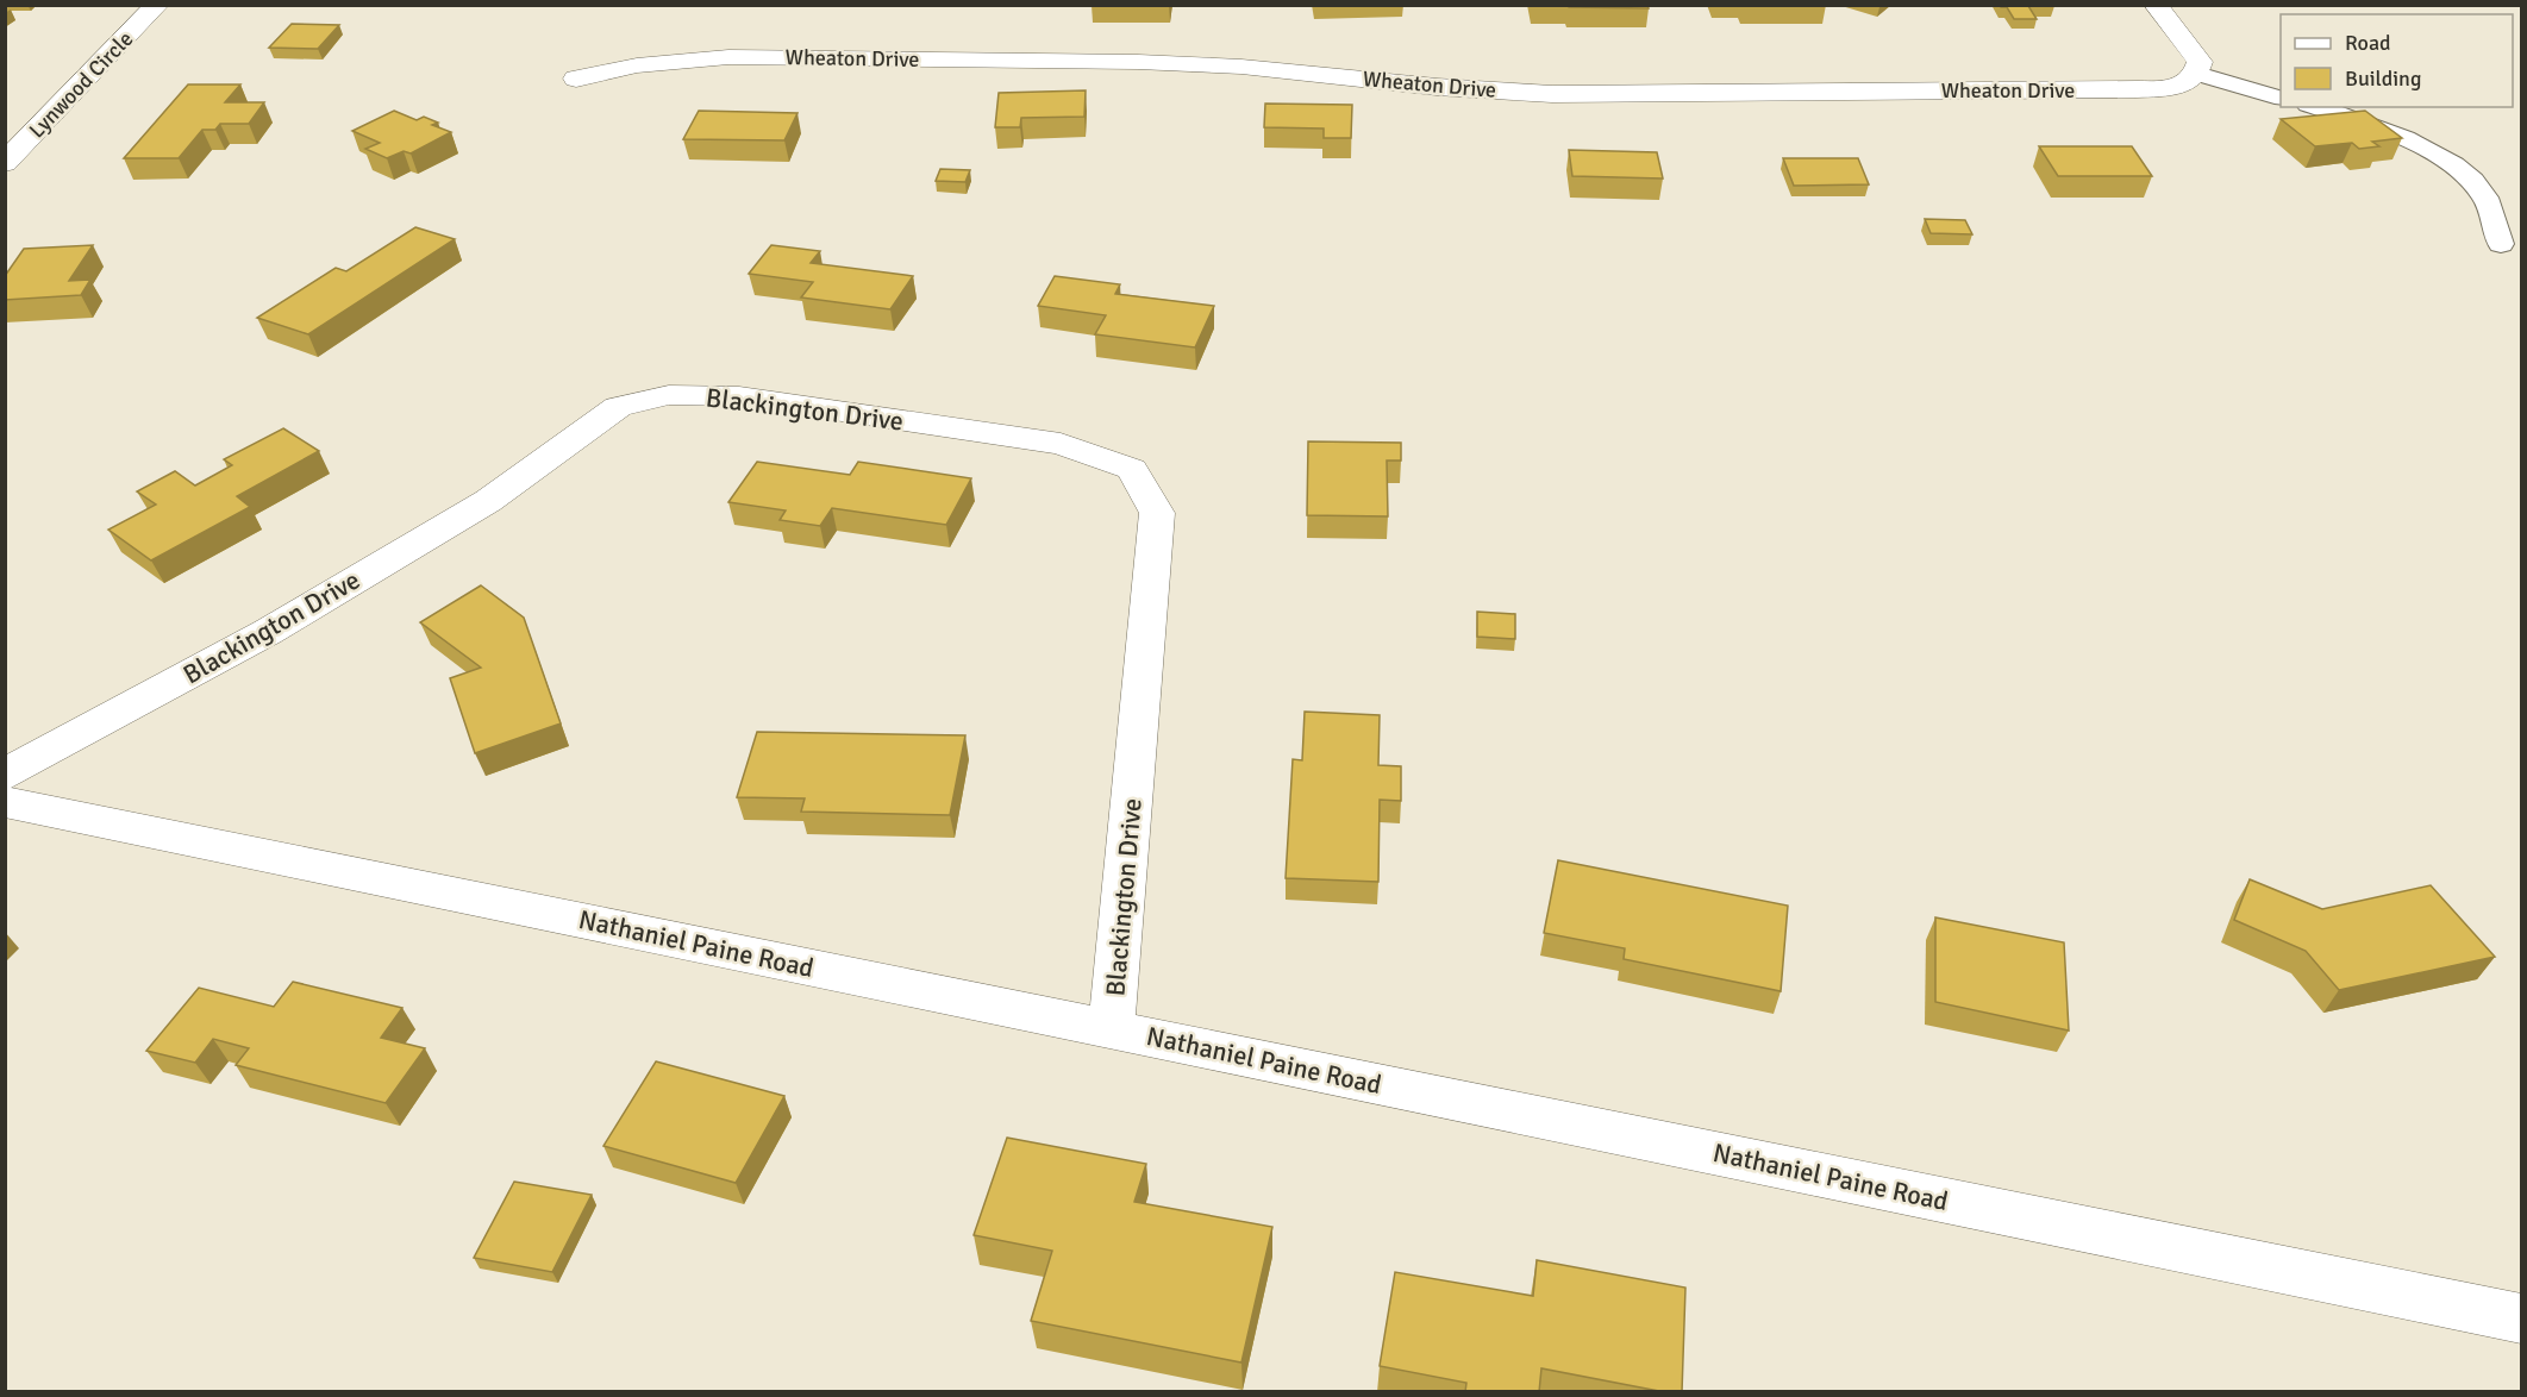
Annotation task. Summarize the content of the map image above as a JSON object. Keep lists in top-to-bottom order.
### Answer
{
  "streets": {
    "street": [
      "Wheaton Drive",
      "Lynwood Circle",
      "Blackington Drive",
      "Nathaniel Paine Road"
    ]
  },
  "crossings": [
    ["Blackington Drive", "Nathaniel Paine Road"]
  ],
  "legend": ["Road", "Building"]
}
